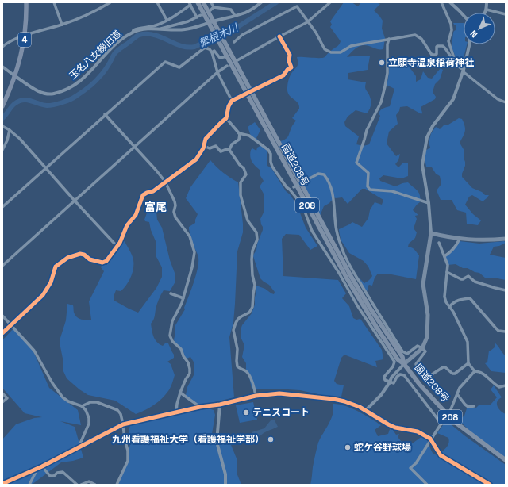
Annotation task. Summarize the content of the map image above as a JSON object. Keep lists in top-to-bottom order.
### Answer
{
  "streets": {
    "highway": ["国道208号", "208"],
    "main road": ["4"],
    "street": ["玉名八女線旧道"]
  },
  "crossings": [
    ["4", "玉名八女線旧道"],
    ["玉名八女線旧道", "国道208号"]
  ],
  "districts": ["富尾"],
  "water": ["繁根木川"],
  "places": [
    "立願寺温泉稲荷神社",
    "テニスコート",
    "九州看護福祉大学（看護福祉学部）",
    "蛇ケ谷野球場"
  ],
  "north": "bottom left"
}
